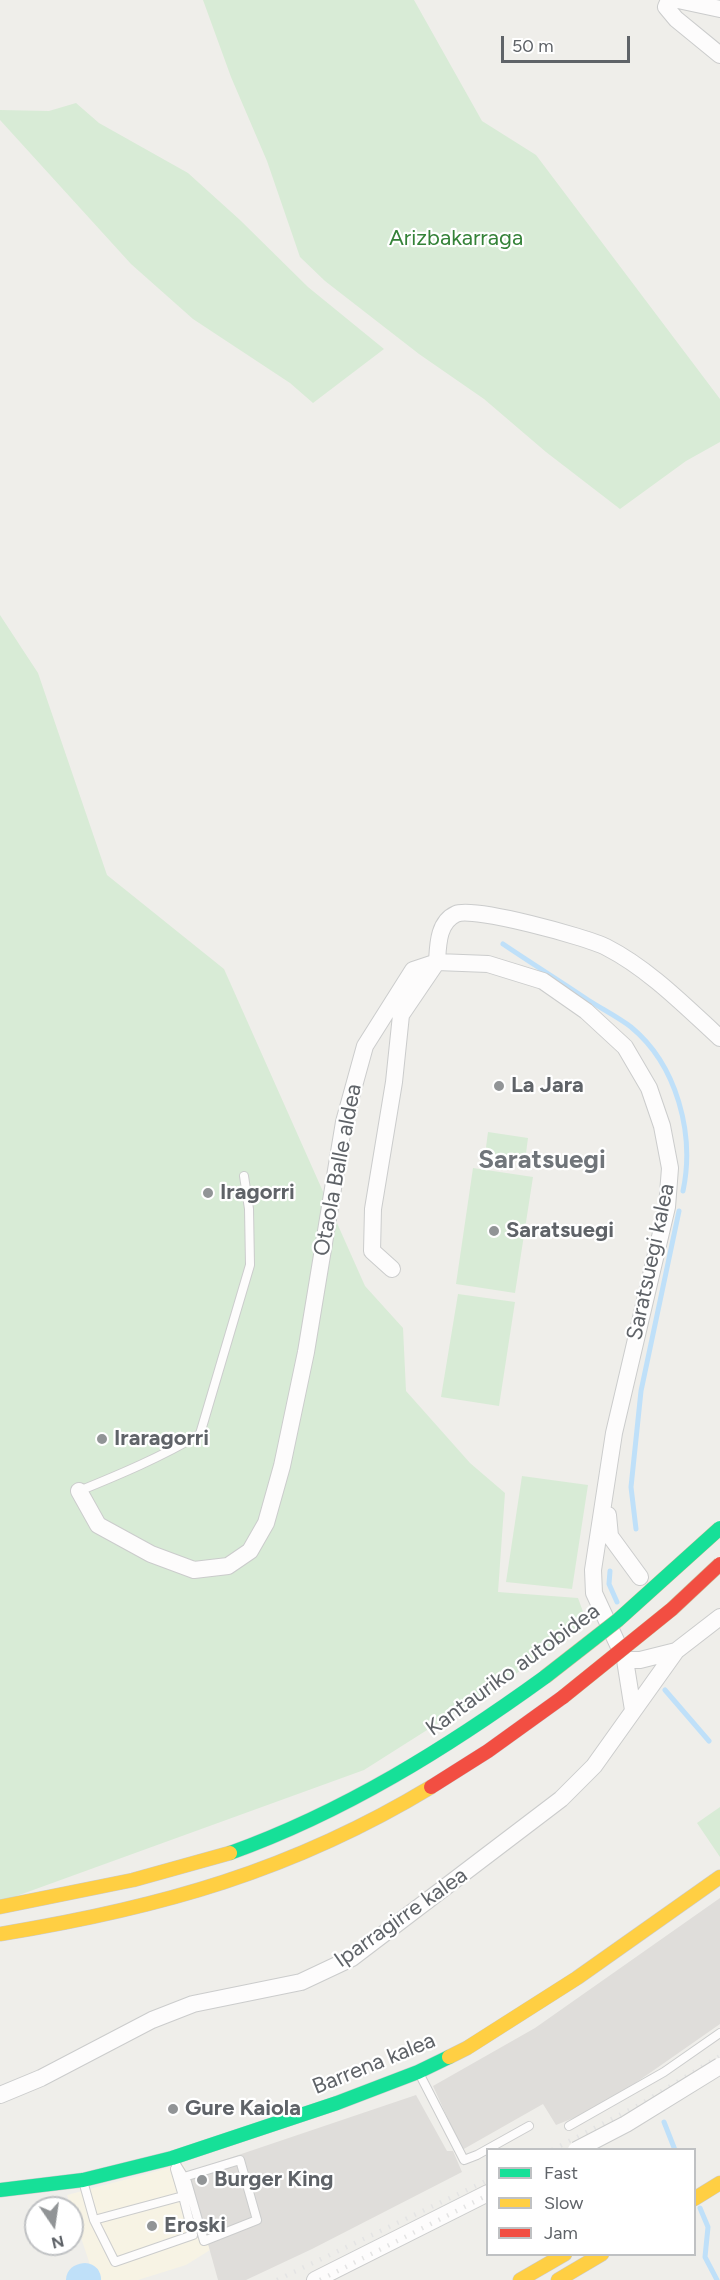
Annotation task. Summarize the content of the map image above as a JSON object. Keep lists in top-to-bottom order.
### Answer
{
  "streets": {
    "main road": ["Kantauriko autobidea", "Barrena kalea"],
    "street": ["Otaola Balle aldea", "Saratsuegi kalea", "Iparragirre kalea"]
  },
  "crossings": [
    ["Otaola Balle aldea", "Saratsuegi kalea"],
    ["Saratsuegi kalea", "Iparragirre kalea"]
  ],
  "districts": ["Saratsuegi"],
  "parks": ["Arizbakarraga"],
  "places": [
    "La Jara",
    "Iragorri",
    "Saratsuegi",
    "Iraragorri",
    "Gure Kaiola",
    "Burger King",
    "Eroski"
  ],
  "legend": ["Fast", "Slow", "Jam"],
  "scale_bar": "50 m",
  "north": "bottom"
}
